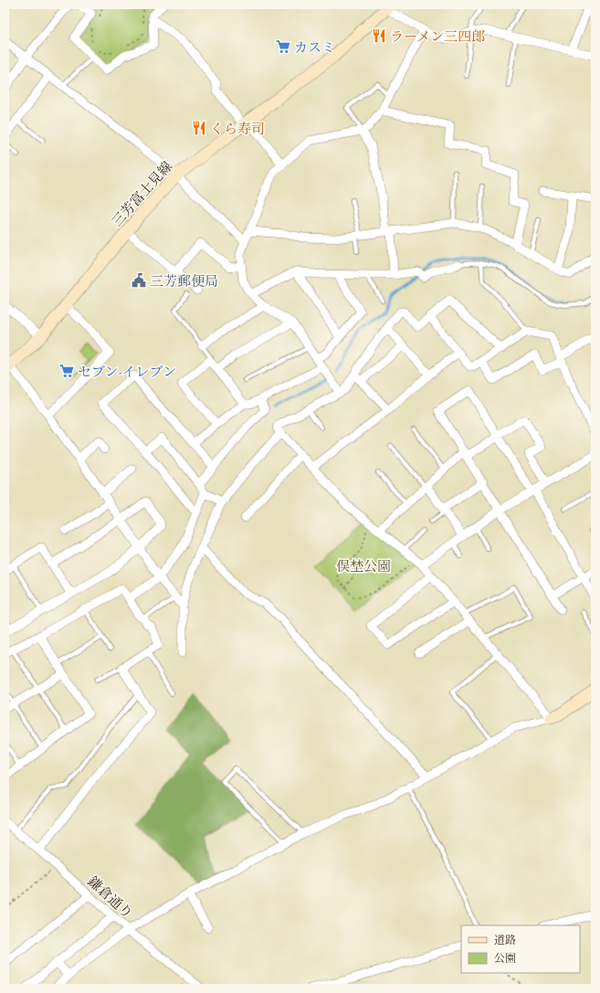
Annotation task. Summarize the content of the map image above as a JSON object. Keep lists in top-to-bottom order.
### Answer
{
  "streets": {
    "main road": ["三芳富士見線"],
    "street": ["鎌倉通り"]
  },
  "parks": ["俣埜公園"],
  "places": {
    "restaurant": ["ラーメン三四郎", "くら寿司"],
    "supermarket": ["カスミ", "セブン-イレブン"],
    "public building": ["三芳郵便局"]
  },
  "legend": ["道路", "公園"]
}
